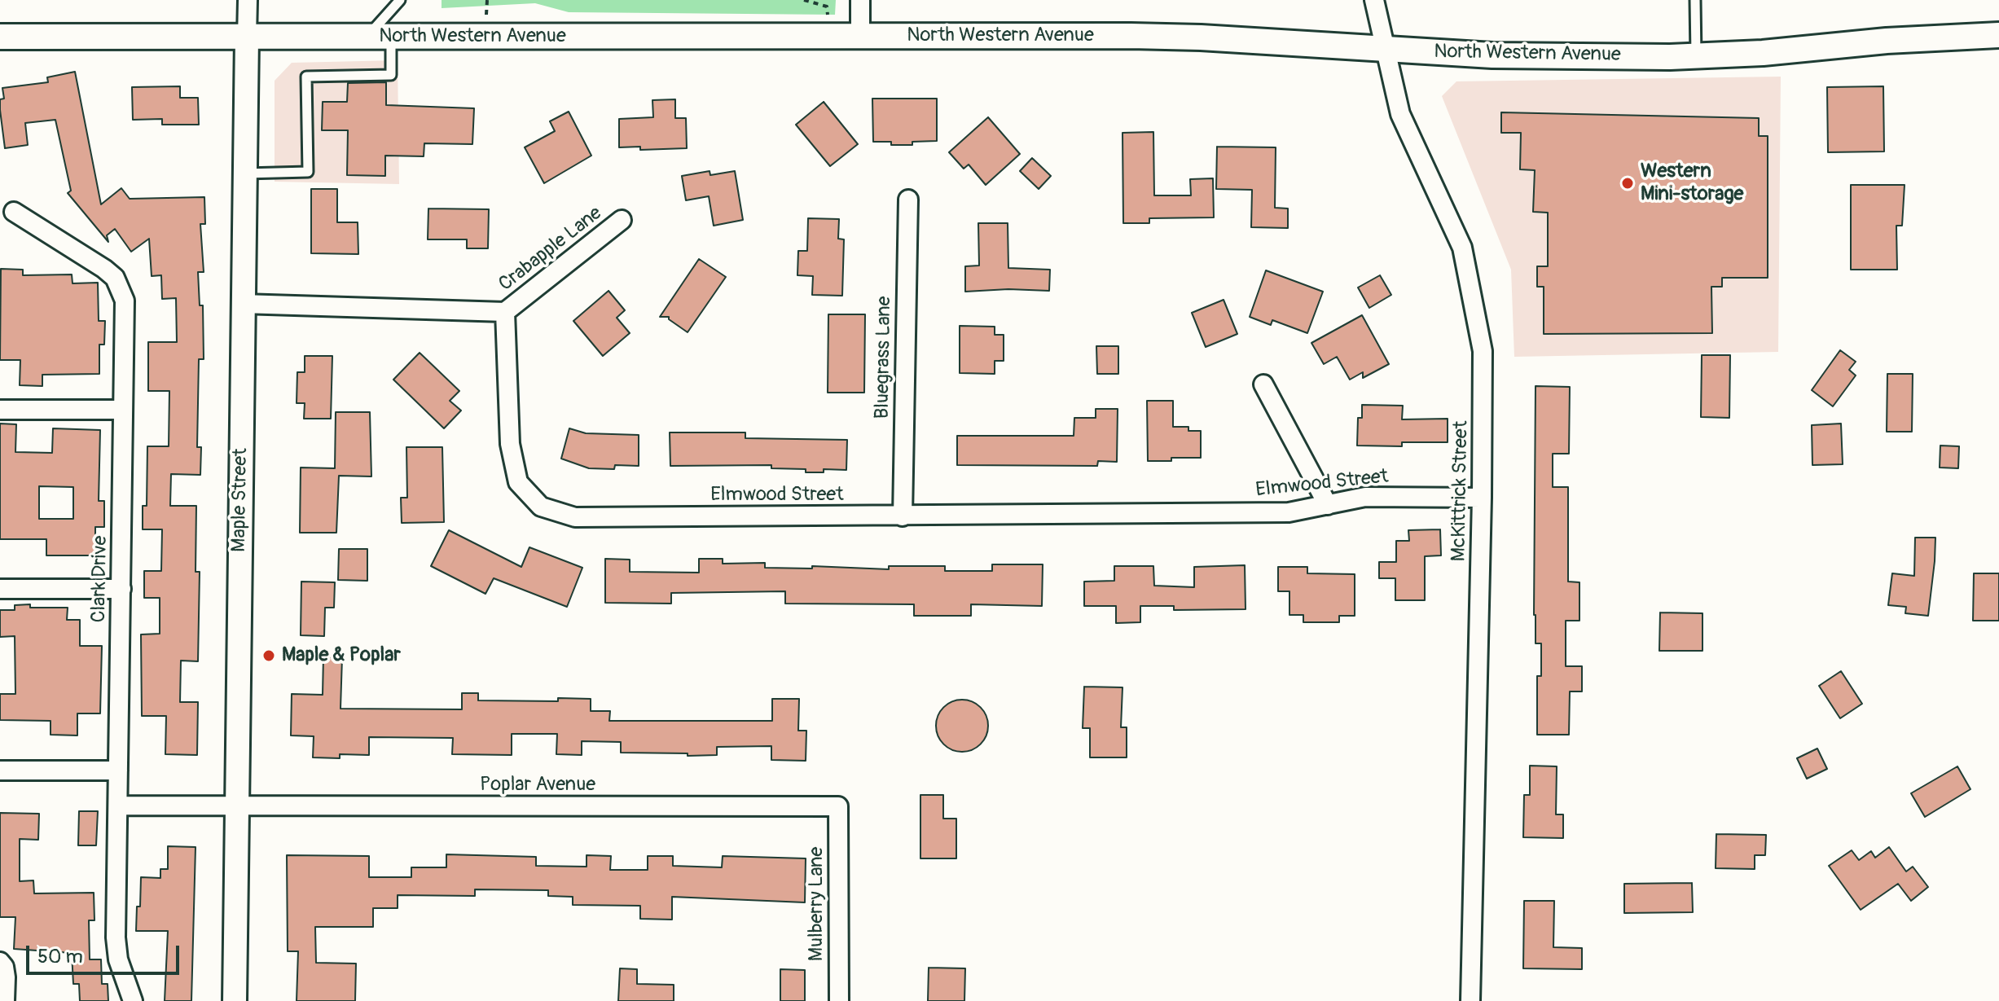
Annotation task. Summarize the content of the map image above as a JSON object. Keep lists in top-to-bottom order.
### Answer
{
  "streets": {
    "main road": ["North Western Avenue"],
    "street": [
      "Crabapple Lane",
      "Bluegrass Lane",
      "Elmwood Street",
      "McKittrick Street",
      "Maple Street",
      "Clark Drive",
      "Poplar Avenue",
      "Mulberry Lane"
    ]
  },
  "crossings": [
    ["North Western Avenue", "McKittrick Street"],
    ["North Western Avenue", "Maple Street"],
    ["Crabapple Lane", "Elmwood Street"],
    ["Bluegrass Lane", "Elmwood Street"],
    ["Elmwood Street", "McKittrick Street"],
    ["Maple Street", "Poplar Avenue"],
    ["Clark Drive", "Poplar Avenue"],
    ["Poplar Avenue", "Mulberry Lane"]
  ],
  "places": ["Western Mini-storage", "Maple & Poplar"],
  "scale_bar": "50 m"
}
